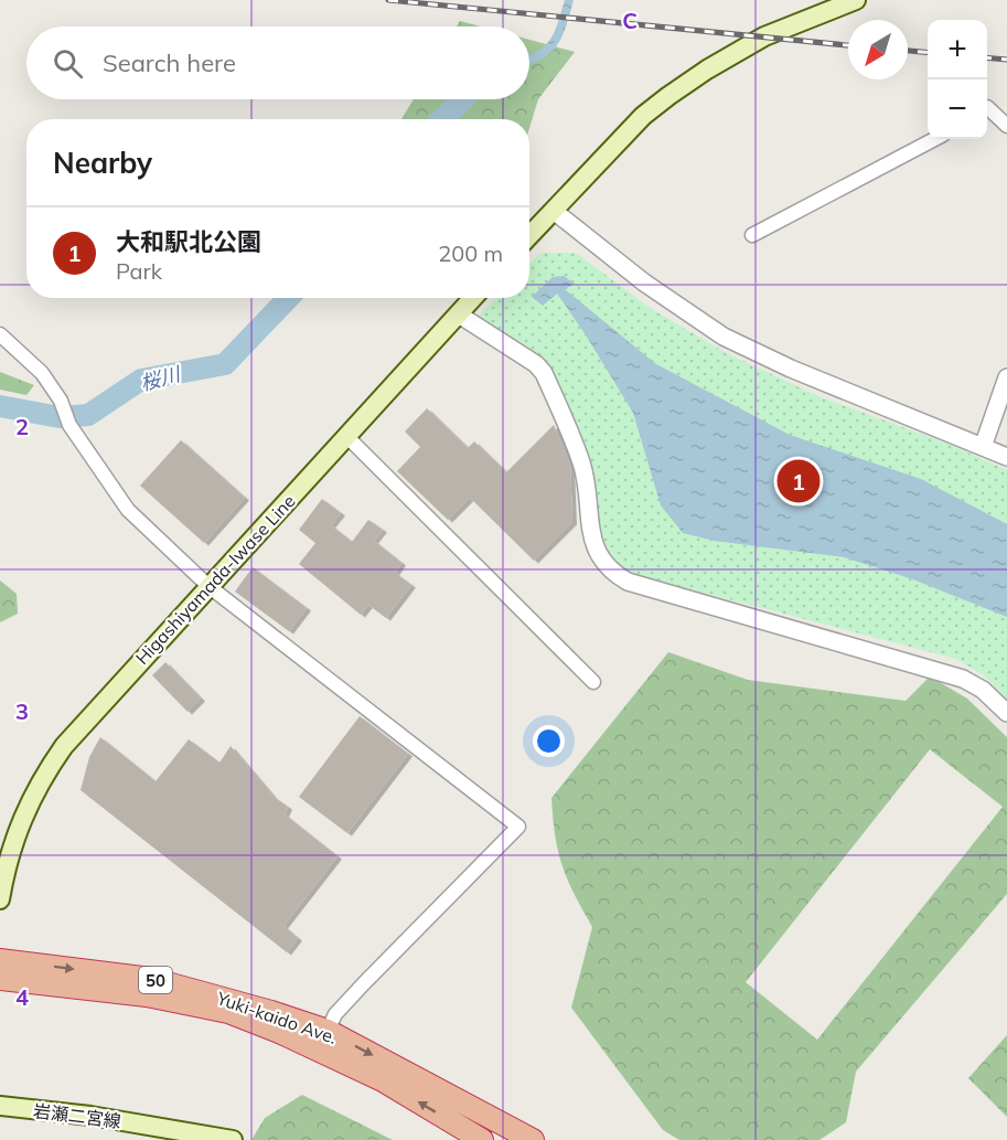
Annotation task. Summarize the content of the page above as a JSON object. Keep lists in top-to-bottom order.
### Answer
{
  "streets": {
    "highway": ["50", "Yuki-kaido Ave."],
    "main road": ["Higashiyamada-Iwase Line", "岩瀬二宮線"]
  },
  "water": ["桜川"],
  "north": "bottom left",
  "page": {
    "map_buttons": ["+", "−"],
    "search": "Search here",
    "heading": "Nearby",
    "list": [
      {
        "mark": "1",
        "name": "大和駅北公園",
        "note": "Park",
        "value": "200 m"
      }
    ],
    "pins": "1"
  },
  "grid": {
    "columns": ["C"],
    "rows": ["2", "3", "4"]
  }
}
